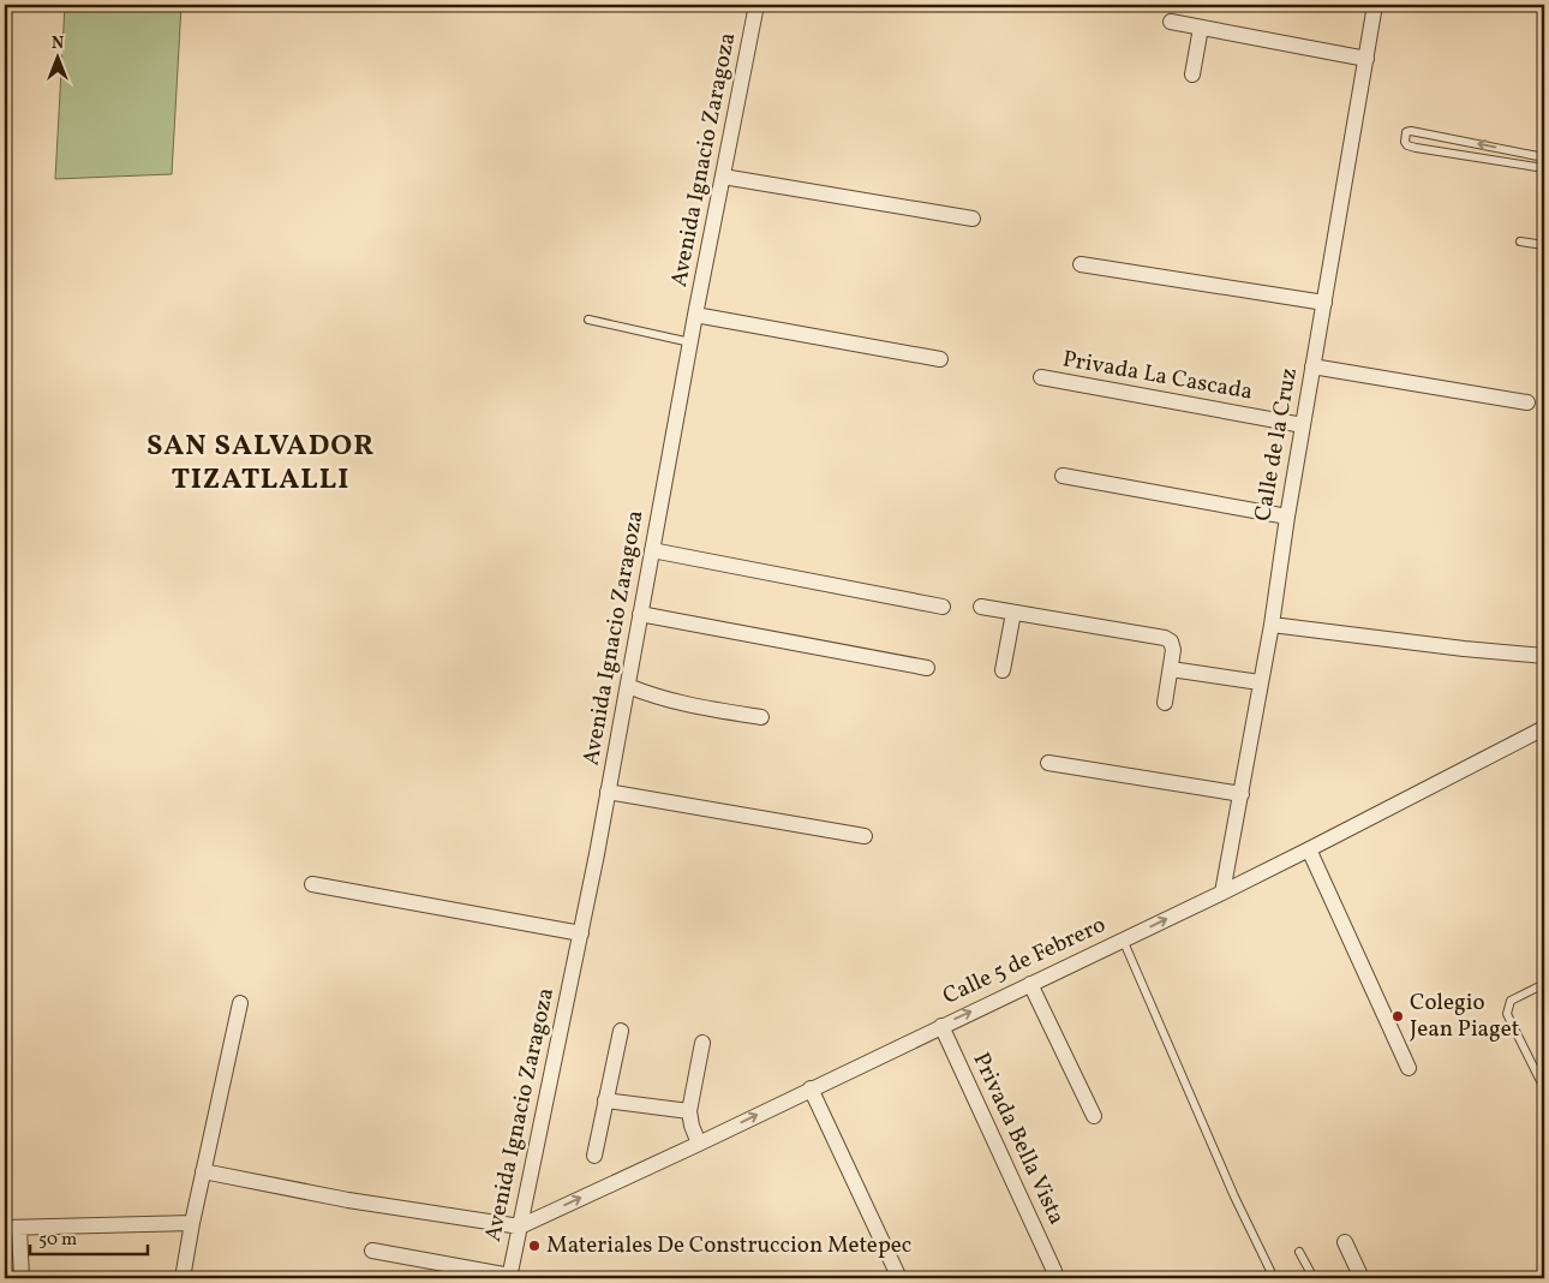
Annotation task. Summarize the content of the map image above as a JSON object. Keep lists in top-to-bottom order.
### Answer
{
  "streets": {
    "street": [
      "Avenida Ignacio Zaragoza",
      "Privada La Cascada",
      "Calle de la Cruz",
      "Calle 5 de Febrero",
      "Privada Bella Vista"
    ]
  },
  "crossings": [
    ["Avenida Ignacio Zaragoza", "Calle 5 de Febrero"],
    ["Privada La Cascada", "Calle de la Cruz"],
    ["Calle de la Cruz", "Calle 5 de Febrero"],
    ["Calle 5 de Febrero", "Privada Bella Vista"]
  ],
  "one_way": ["Calle 5 de Febrero"],
  "districts": ["SAN SALVADOR TIZATLALLI"],
  "places": ["Colegio Jean Piaget", "Materiales De Construccion Metepec"],
  "scale_bar": "50 m",
  "north": "top"
}
